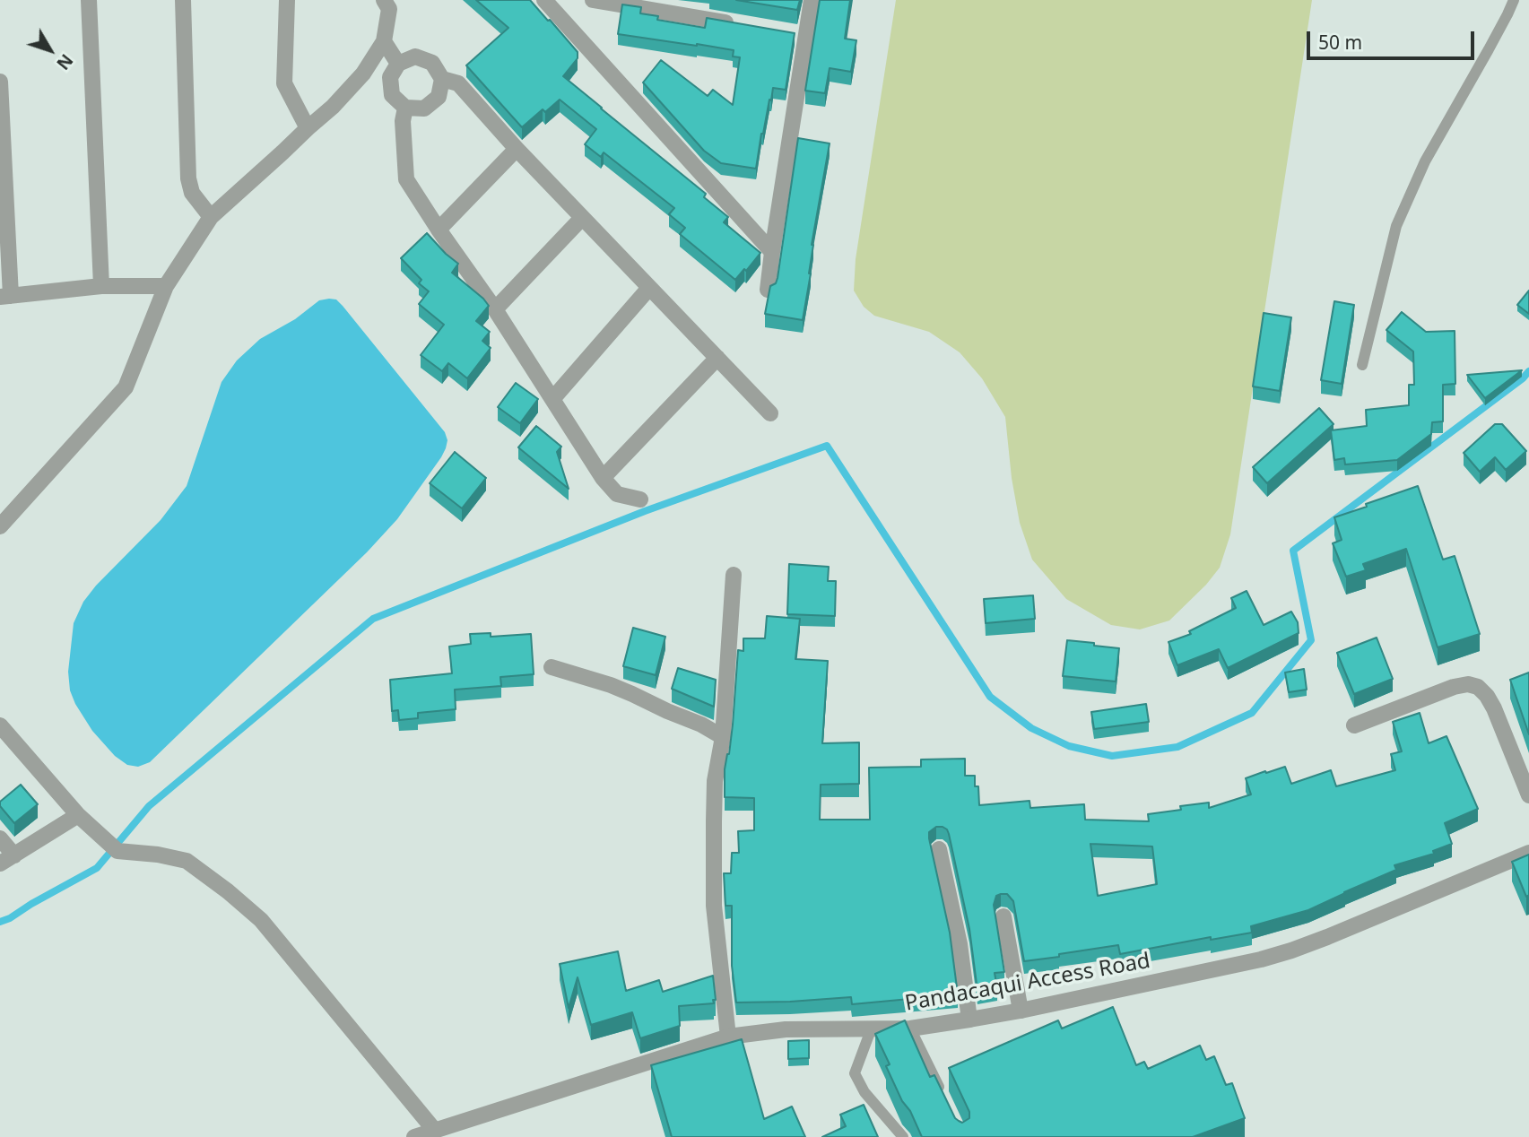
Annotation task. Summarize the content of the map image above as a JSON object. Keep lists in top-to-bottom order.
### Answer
{
  "streets": {
    "street": ["Pandacaqui Access Road"]
  },
  "scale_bar": "50 m",
  "north": "bottom right"
}
